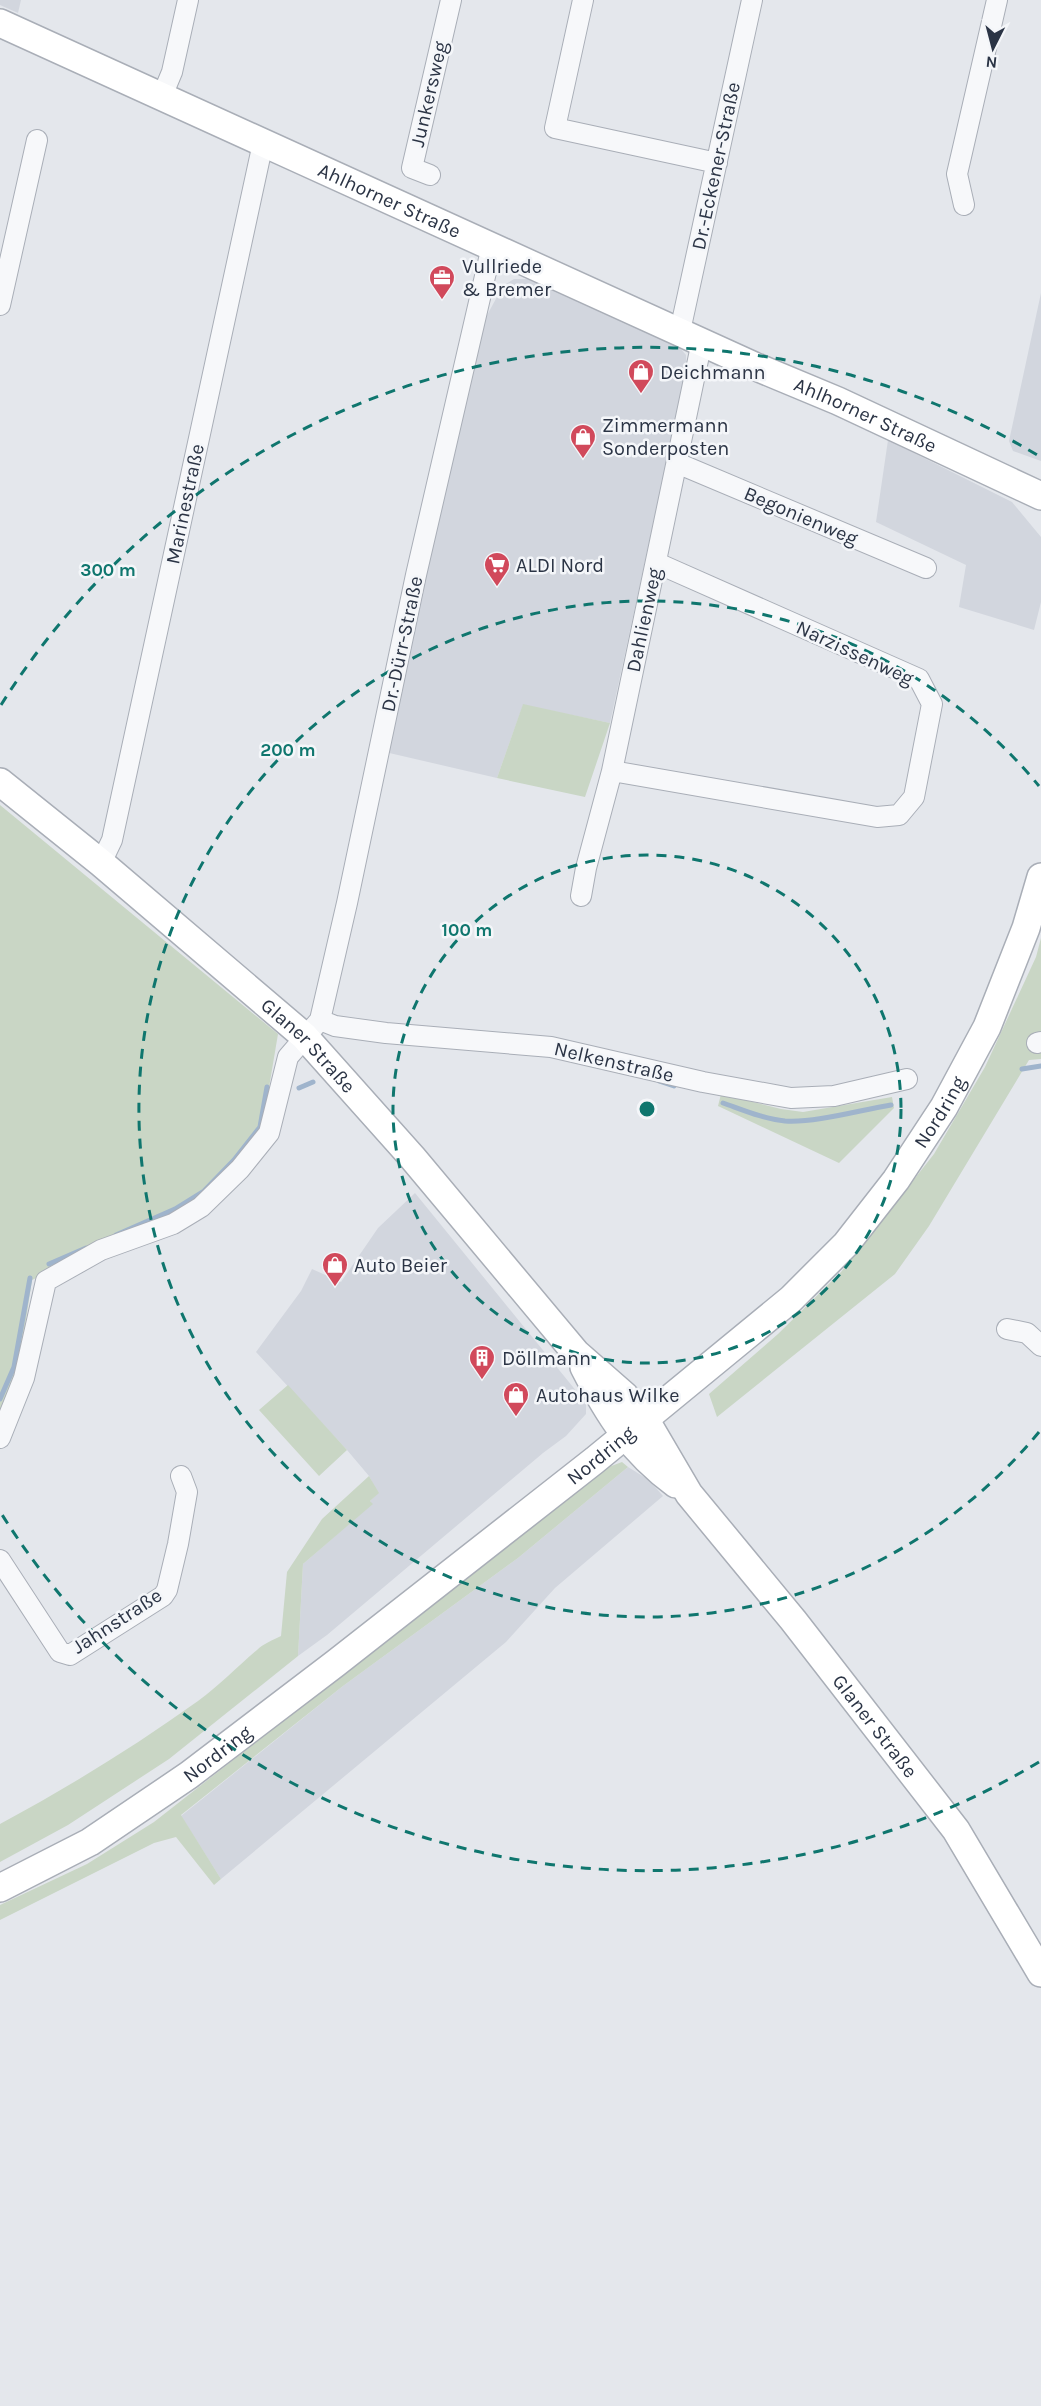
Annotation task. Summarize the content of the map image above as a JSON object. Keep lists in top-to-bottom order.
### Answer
{
  "streets": {
    "street": [
      "Junkersweg",
      "Dr.-Eckener-Straße",
      "Ahlhorner Straße",
      "Marinestraße",
      "Begonienweg",
      "Dahlienweg",
      "Dr.-Dürr-Straße",
      "Narzissenweg",
      "Glaner Straße",
      "Nelkenstraße",
      "Nordring",
      "Jahnstraße"
    ]
  },
  "crossings": [
    ["Dr.-Eckener-Straße", "Ahlhorner Straße"],
    ["Dr.-Eckener-Straße", "Dahlienweg"],
    ["Ahlhorner Straße", "Marinestraße"],
    ["Ahlhorner Straße", "Dahlienweg"],
    ["Ahlhorner Straße", "Dr.-Dürr-Straße"],
    ["Marinestraße", "Glaner Straße"],
    ["Begonienweg", "Dahlienweg"],
    ["Dahlienweg", "Narzissenweg"],
    ["Dr.-Dürr-Straße", "Glaner Straße"],
    ["Dr.-Dürr-Straße", "Nelkenstraße"],
    ["Glaner Straße", "Nelkenstraße"],
    ["Glaner Straße", "Nordring"]
  ],
  "places": {
    "office": ["Vullriede & Bremer"],
    "shop": [
      "Deichmann",
      "Zimmermann Sonderposten",
      "Auto Beier",
      "Autohaus Wilke"
    ],
    "supermarket": ["ALDI Nord"],
    "building": ["Döllmann"]
  },
  "north": "bottom",
  "rings": ["300 m", "200 m", "100 m"]
}
